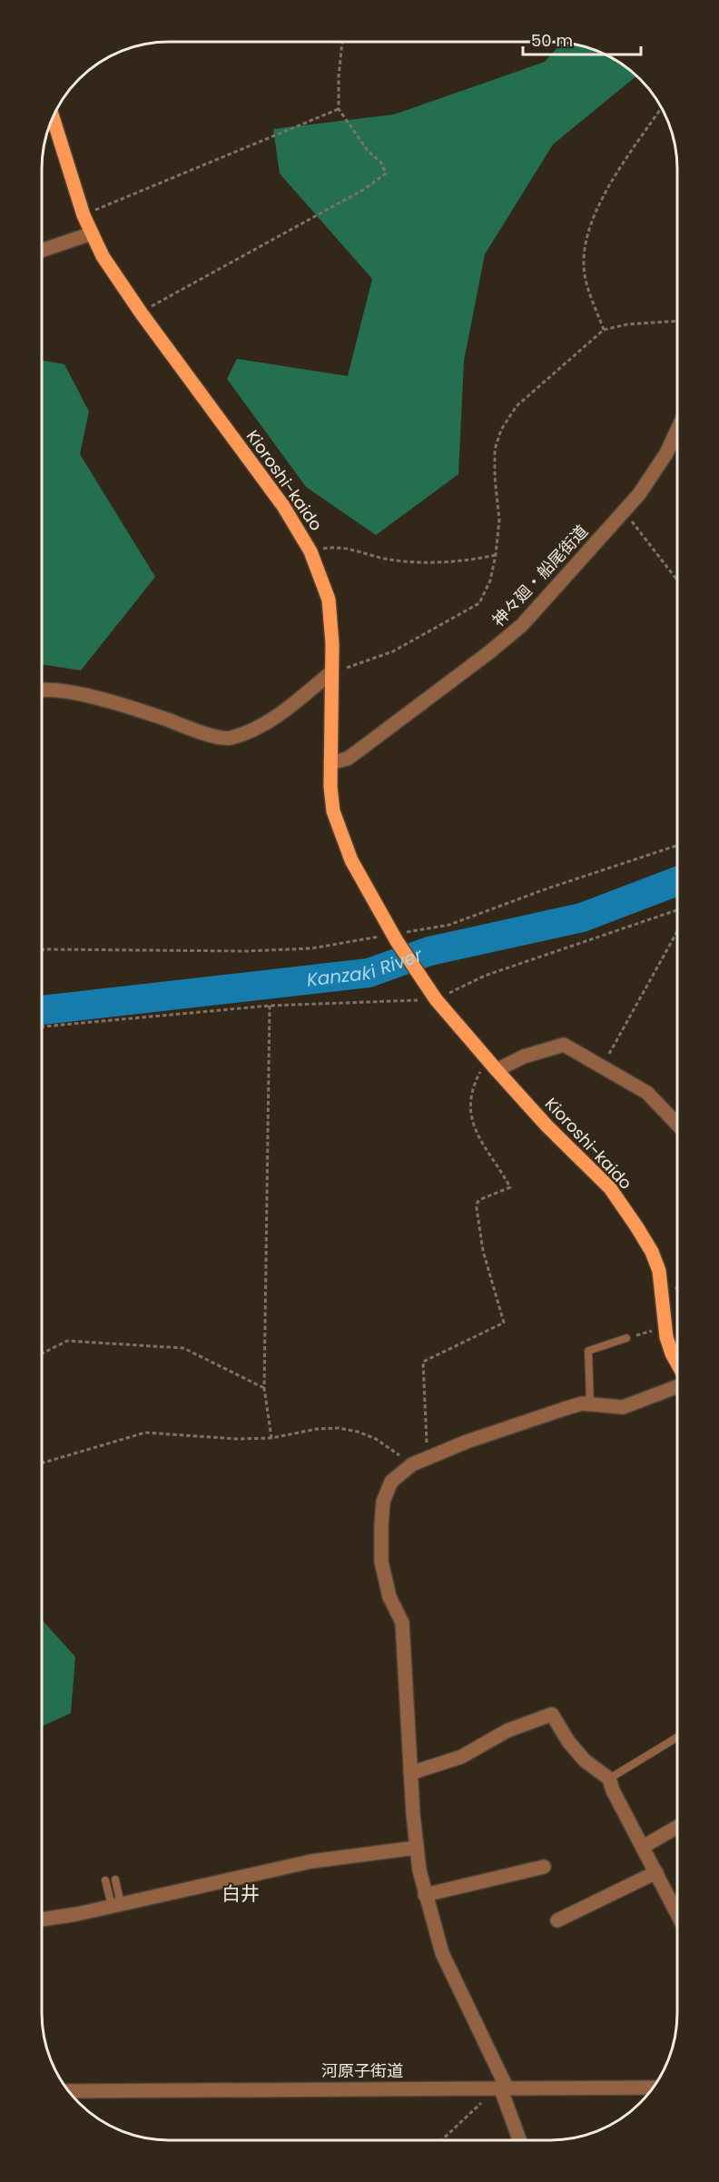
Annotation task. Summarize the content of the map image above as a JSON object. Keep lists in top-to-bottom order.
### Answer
{
  "streets": {
    "main road": ["Kioroshi-kaido"],
    "street": ["神々廻・船尾街道", "河原子街道"]
  },
  "crossings": [
    ["Kioroshi-kaido", "神々廻・船尾街道"]
  ],
  "districts": ["白井"],
  "water": ["Kanzaki River"],
  "scale_bar": "50 m"
}
